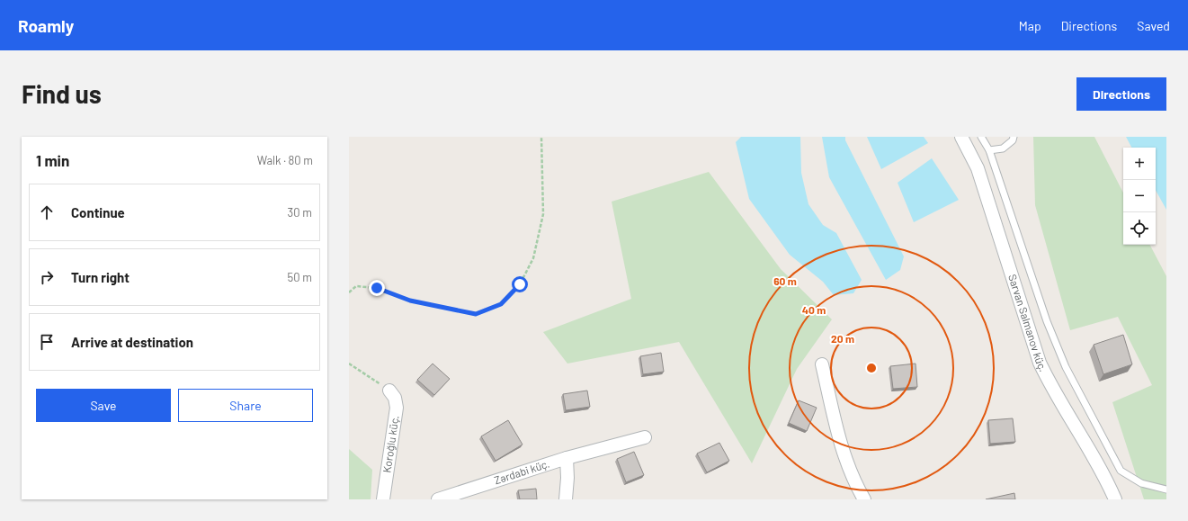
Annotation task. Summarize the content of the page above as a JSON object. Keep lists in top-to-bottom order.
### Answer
{
  "streets": {
    "street": ["Sarvan Salmanov küç.", "Koroğlu küç.", "Zərdabi küç."]
  },
  "page": {
    "header": "Roamly",
    "nav": ["Map", "Directions", "Saved"],
    "buttons": [
      "Directions",
      ["Save", "Share"]
    ],
    "title": "Find us",
    "heading": ["1 min", "Walk · 80 m"],
    "map_buttons": ["+", "−"],
    "list": [
      ["Continue", "30 m"],
      ["Turn right", "50 m"],
      "Arrive at destination"
    ]
  },
  "rings": ["60 m", "40 m", "20 m"]
}
